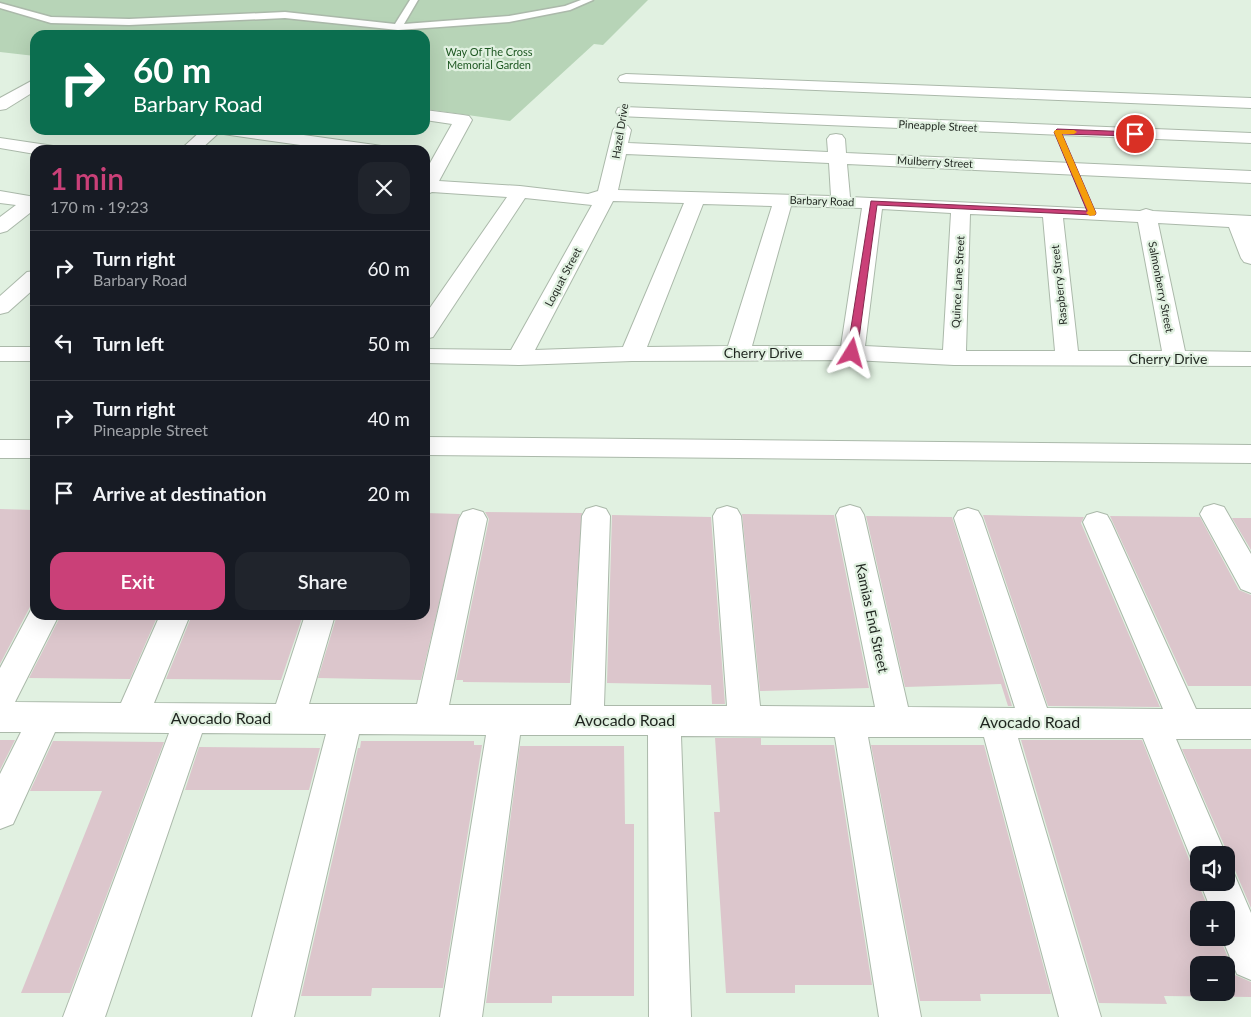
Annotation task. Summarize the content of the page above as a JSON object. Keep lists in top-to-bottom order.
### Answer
{
  "streets": {
    "street": [
      "Pineapple Street",
      "Hazel Drive",
      "Mulberry Street",
      "Barbary Road",
      "Loquat Street",
      "Quince Lane Street",
      "Raspberry Street",
      "Salmonberry Street",
      "Cherry Drive",
      "Kamias End Street",
      "Avocado Road"
    ]
  },
  "crossings": [
    ["Pineapple Street", "Hazel Drive"],
    ["Pineapple Street", "Mulberry Street"],
    ["Hazel Drive", "Mulberry Street"],
    ["Hazel Drive", "Barbary Road"],
    ["Hazel Drive", "Loquat Street"],
    ["Barbary Road", "Loquat Street"],
    ["Barbary Road", "Quince Lane Street"],
    ["Barbary Road", "Raspberry Street"],
    ["Barbary Road", "Salmonberry Street"],
    ["Loquat Street", "Cherry Drive"],
    ["Quince Lane Street", "Cherry Drive"],
    ["Raspberry Street", "Cherry Drive"],
    ["Salmonberry Street", "Cherry Drive"],
    ["Kamias End Street", "Avocado Road"]
  ],
  "parks": ["Way Of The Cross Memorial Garden"],
  "page": {
    "turn": ["60 m", "Barbary Road"],
    "heading": ["1 min", "170 m · 19:23"],
    "list": [
      {
        "name": "Turn right",
        "note": "Barbary Road",
        "value": "60 m"
      },
      {
        "name": "Turn left",
        "value": "50 m"
      },
      {
        "name": "Turn right",
        "note": "Pineapple Street",
        "value": "40 m"
      },
      {
        "name": "Arrive at destination",
        "value": "20 m"
      }
    ],
    "buttons": ["Exit", "Share"],
    "map_buttons": ["+", "−"]
  }
}
